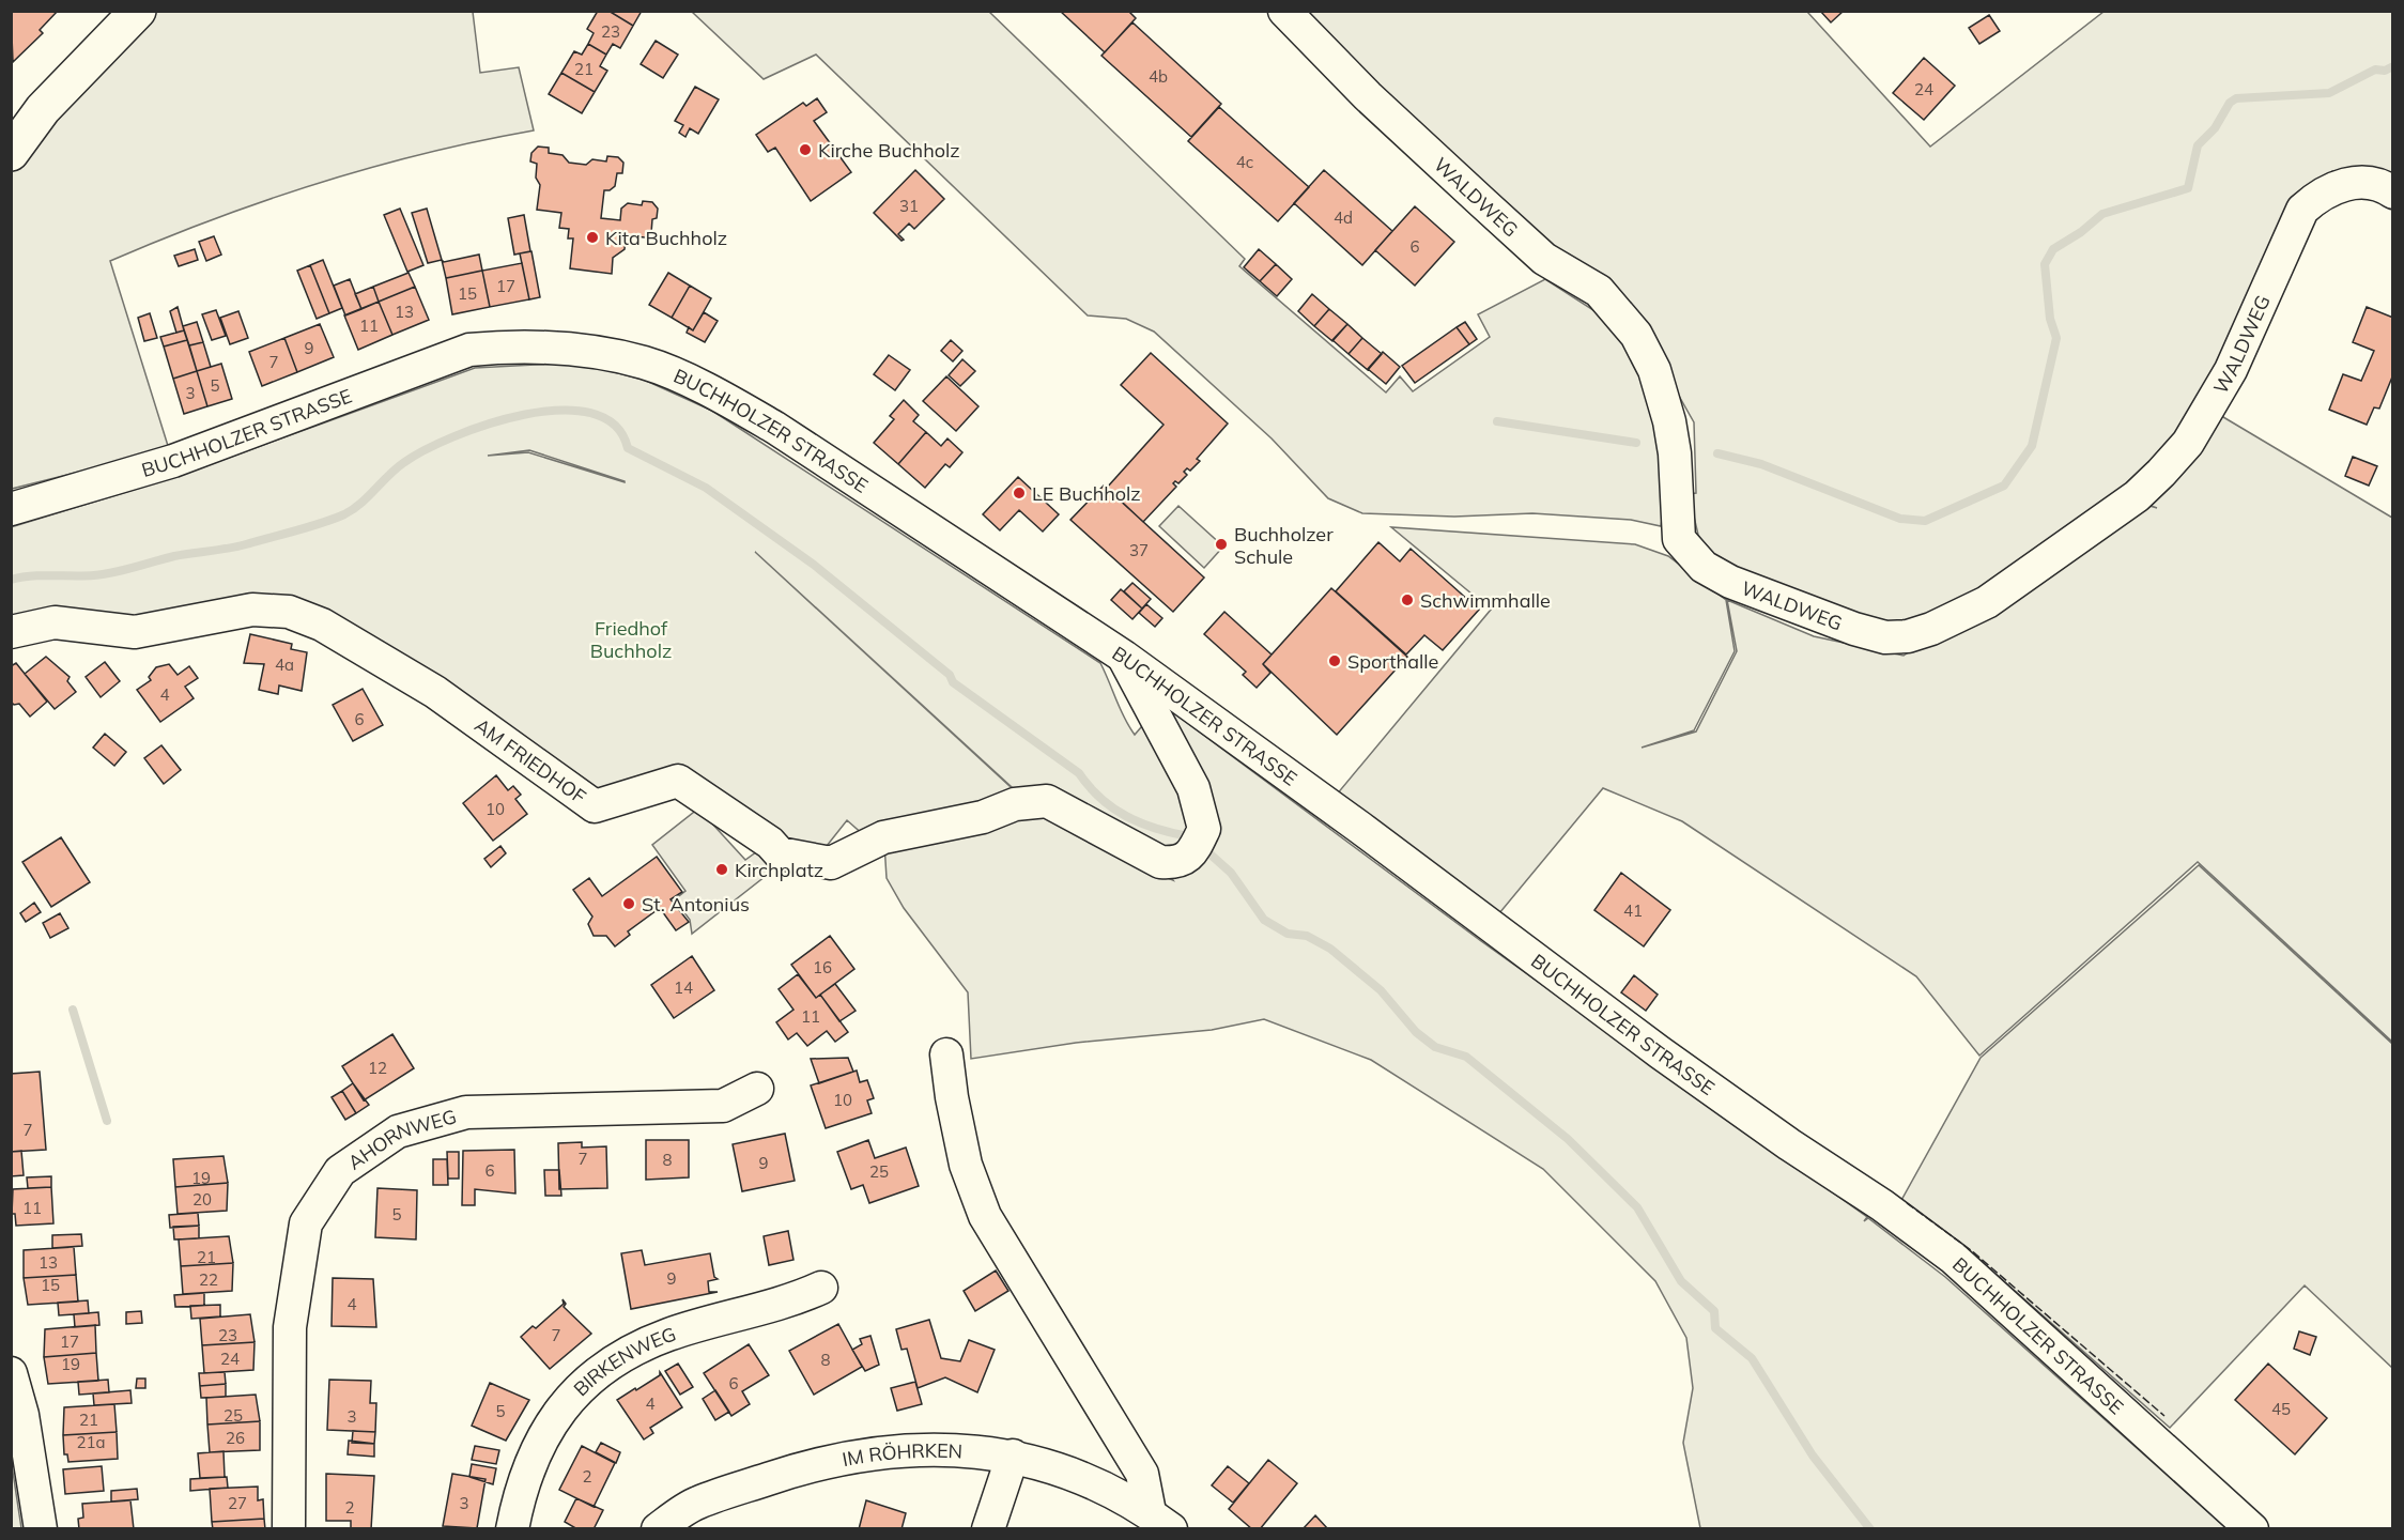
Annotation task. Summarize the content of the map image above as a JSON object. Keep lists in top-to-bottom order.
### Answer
{
  "streets": {
    "street": [
      "WALDWEG",
      "BUCHHOLZER STRASSE",
      "AM FRIEDHOF",
      "AHORNWEG",
      "BIRKENWEG",
      "IM RÖHRKEN"
    ]
  },
  "crossings": [
    ["BUCHHOLZER STRASSE", "AM FRIEDHOF"]
  ],
  "parks": ["Friedhof Buchholz"],
  "places": [
    "Kirche Buchholz",
    "Kita Buchholz",
    "LE Buchholz",
    "Buchholzer Schule",
    "Schwimmhalle",
    "Sporthalle",
    "Kirchplatz",
    "St. Antonius"
  ],
  "house_numbers": [
    "23",
    "21",
    "4b",
    "24",
    "4c",
    "31",
    "4d",
    "6",
    "17",
    "15",
    "13",
    "11",
    "9",
    "7",
    "5",
    "3",
    "37",
    "4a",
    "4",
    "6",
    "10",
    "41",
    "16",
    "14",
    "11",
    "12",
    "10",
    "7",
    "7",
    "8",
    "9",
    "6",
    "25",
    "19",
    "20",
    "11",
    "5",
    "21",
    "13",
    "9",
    "22",
    "15",
    "4",
    "23",
    "7",
    "17",
    "24",
    "8",
    "19",
    "6",
    "4",
    "45",
    "5",
    "25",
    "3",
    "21",
    "26",
    "21a",
    "2",
    "27",
    "3",
    "2"
  ]
}
